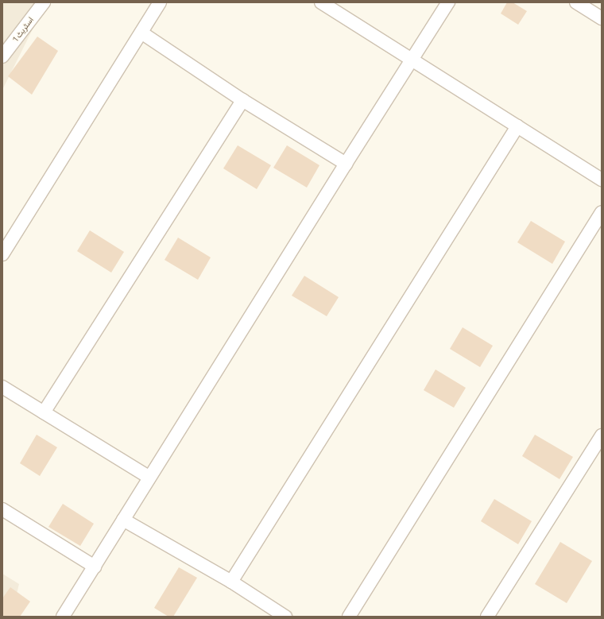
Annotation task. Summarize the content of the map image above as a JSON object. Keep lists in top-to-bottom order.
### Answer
{
  "streets": {
    "street": ["اسٹریٹ 1"]
  }
}
